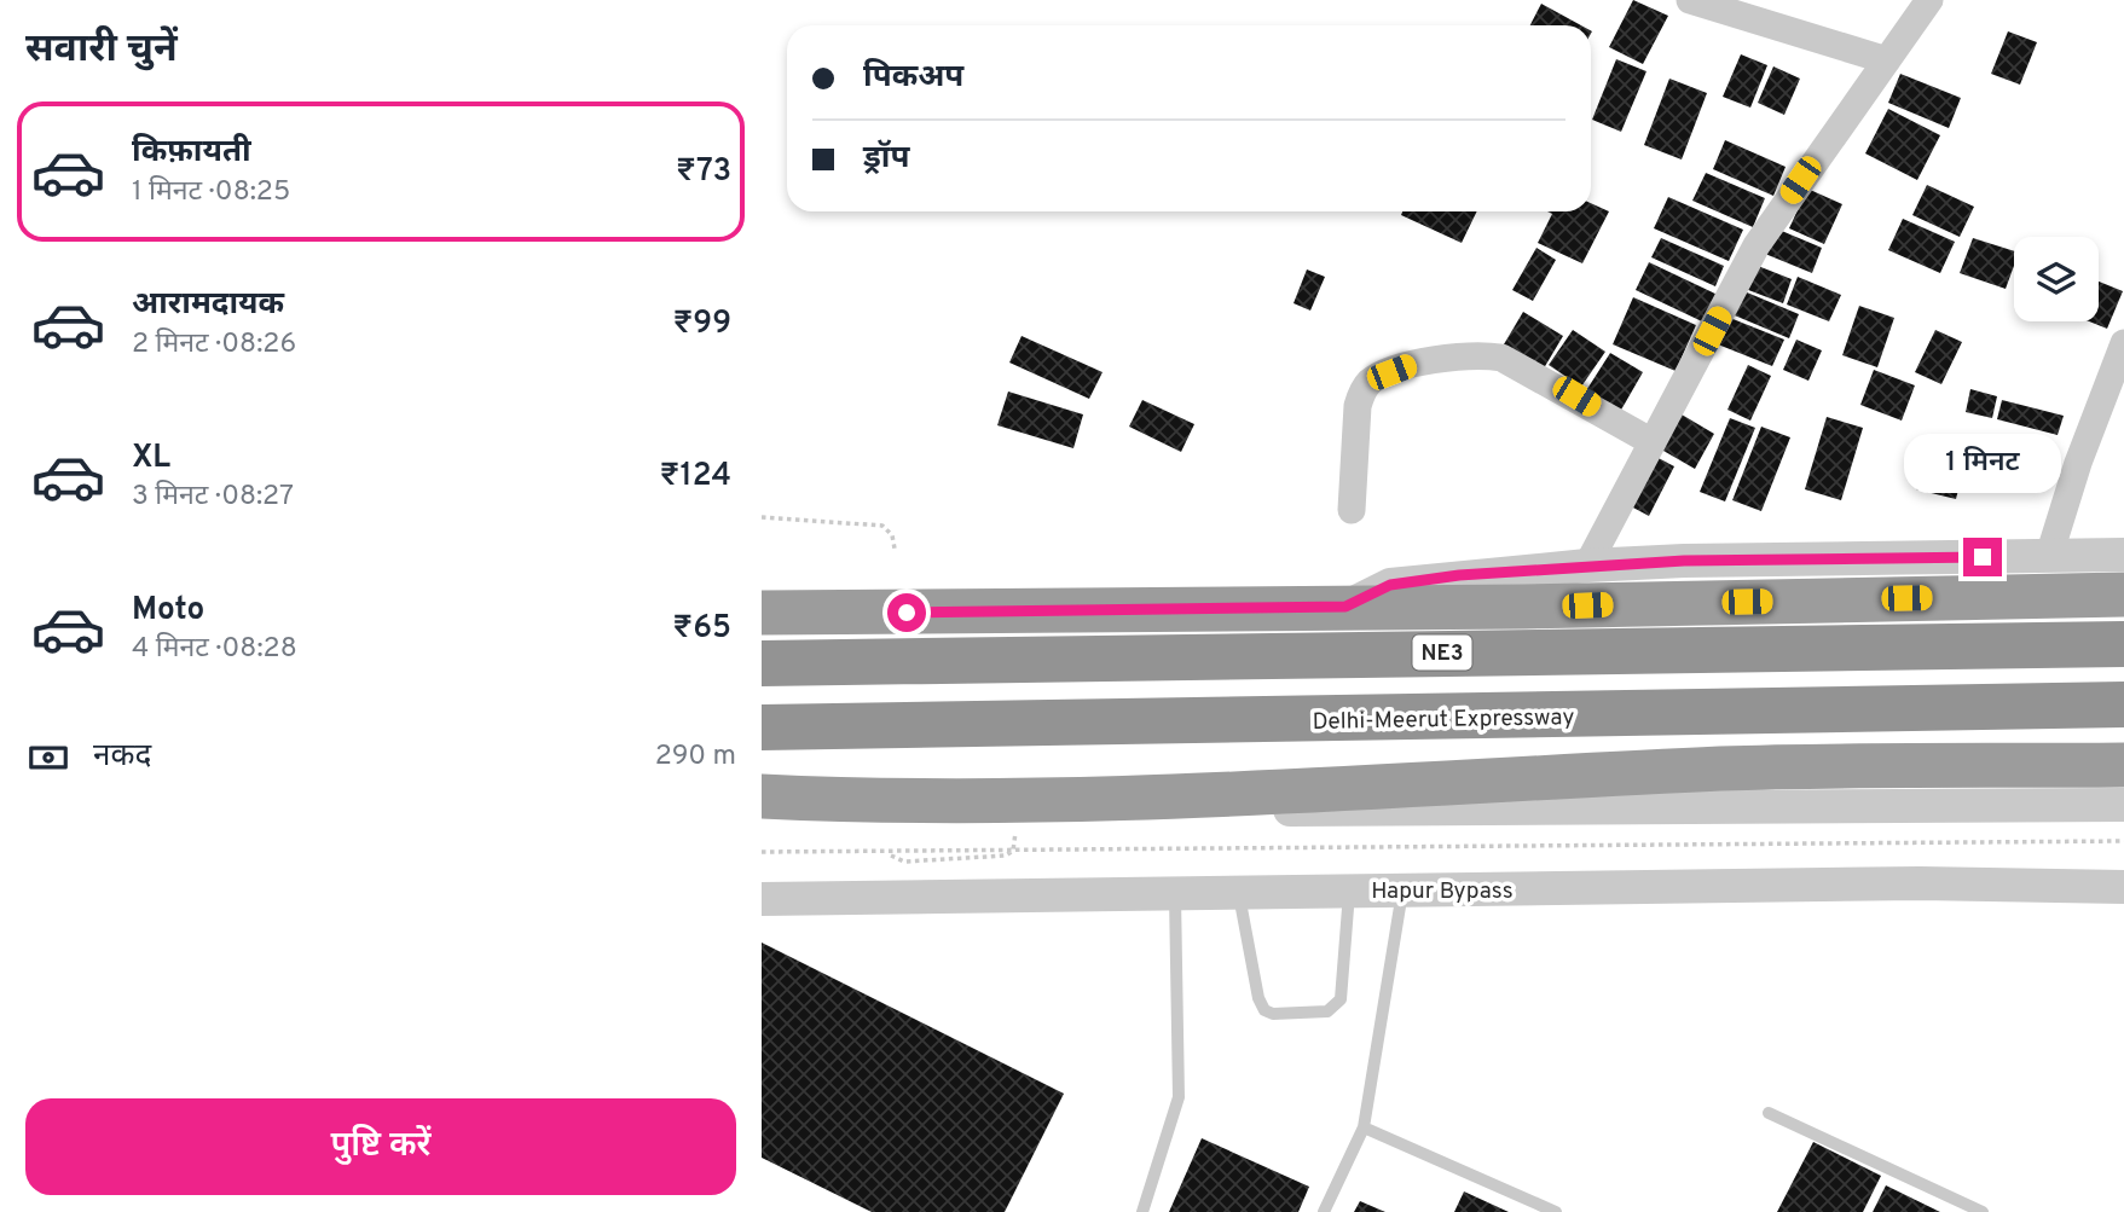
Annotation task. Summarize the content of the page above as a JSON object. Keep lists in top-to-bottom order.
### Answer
{
  "streets": {
    "highway": ["NE3", "Delhi-Meerut Expressway"],
    "street": ["Hapur Bypass"]
  },
  "page": {
    "heading": "सवारी चुनें",
    "banner": ["पिकअप", "ड्रॉप"],
    "list": [
      {
        "name": "किफ़ायती",
        "note": "1 मिनट · 08:25",
        "value": "₹73"
      },
      {
        "name": "आरामदायक",
        "note": "2 मिनट · 08:26",
        "value": "₹99"
      },
      {
        "name": "XL",
        "note": "3 मिनट · 08:27",
        "value": "₹124"
      },
      {
        "name": "Moto",
        "note": "4 मिनट · 08:28",
        "value": "₹65"
      }
    ],
    "bubble": "1 मिनट",
    "pay": ["नकद", "290 m"],
    "buttons": "पुष्टि करें"
  }
}
